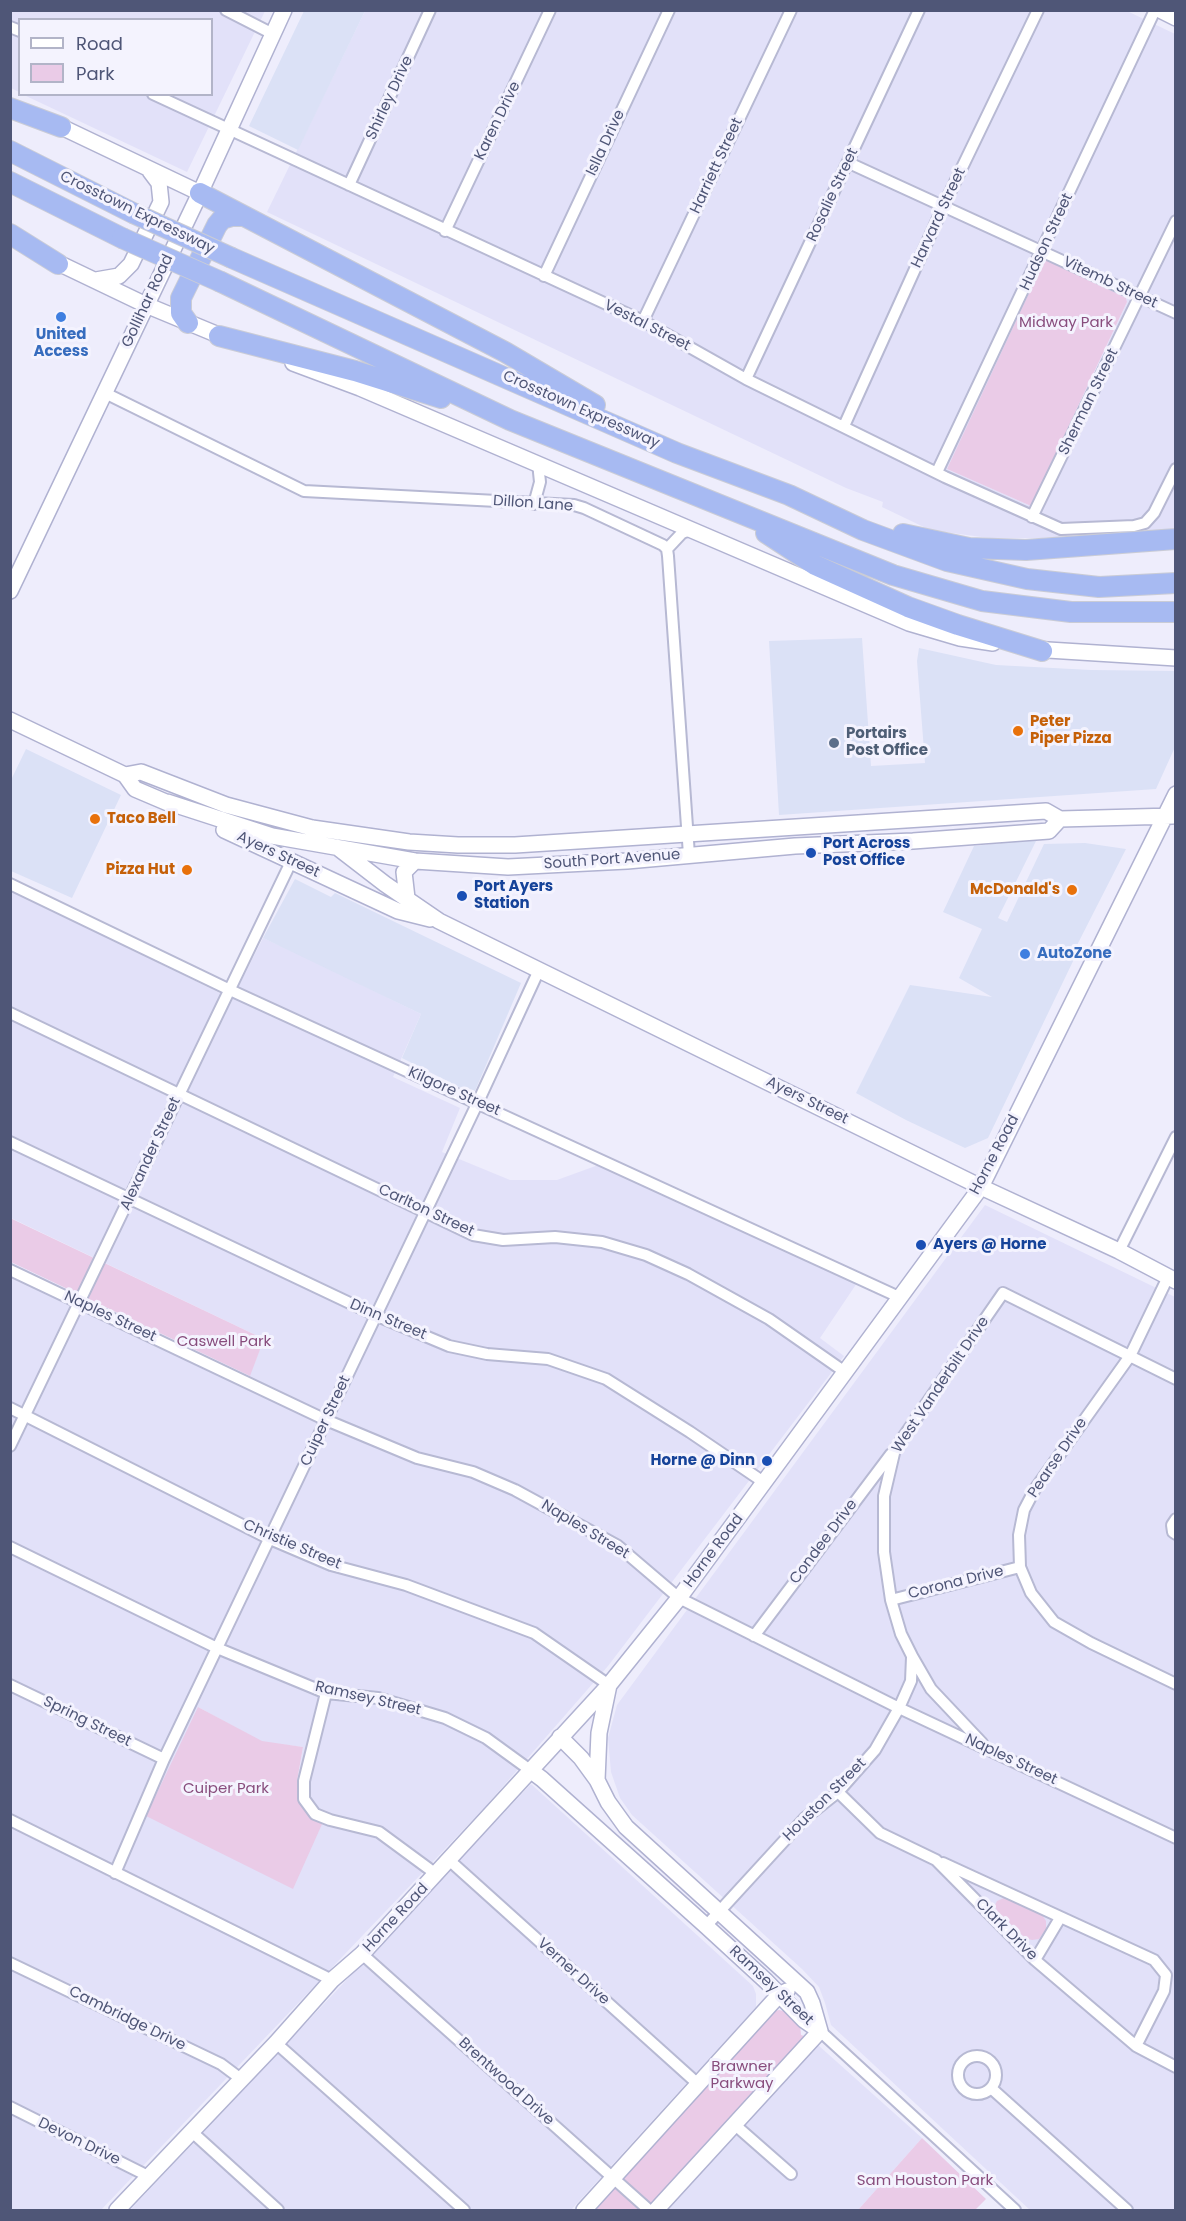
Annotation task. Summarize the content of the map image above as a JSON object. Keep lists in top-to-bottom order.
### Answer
{
  "streets": {
    "highway": ["Crosstown Expressway"],
    "main road": [
      "Gollihar Road",
      "Ayers Street",
      "South Port Avenue",
      "Horne Road",
      "Ramsey Street"
    ],
    "street": [
      "Shirley Drive",
      "Karen Drive",
      "Islla Drive",
      "Harriett Street",
      "Rosalie Street",
      "Harvard Street",
      "Hudson Street",
      "Vitemb Street",
      "Vestal Street",
      "Sherman Street",
      "Dillon Lane",
      "Kilgore Street",
      "Alexander Street",
      "Carlton Street",
      "Naples Street",
      "Dinn Street",
      "West Vanderbilt Drive",
      "Cuiper Street",
      "Pearse Drive",
      "Condee Drive",
      "Christie Street",
      "Corona Drive",
      "Spring Street",
      "Houston Street",
      "Clark Drive",
      "Verner Drive",
      "Cambridge Drive",
      "Brentwood Drive",
      "Devon Drive"
    ]
  },
  "crossings": [
    ["Shirley Drive", "Vestal Street"],
    ["Karen Drive", "Vestal Street"],
    ["Islla Drive", "Vestal Street"],
    ["Harriett Street", "Vestal Street"],
    ["Rosalie Street", "Vitemb Street"],
    ["Rosalie Street", "Vestal Street"],
    ["Harvard Street", "Vitemb Street"],
    ["Harvard Street", "Vestal Street"],
    ["Hudson Street", "Vitemb Street"],
    ["Hudson Street", "Vestal Street"],
    ["Vitemb Street", "Sherman Street"],
    ["Gollihar Road", "Vestal Street"],
    ["Gollihar Road", "Dillon Lane"],
    ["Vestal Street", "Sherman Street"],
    ["Ayers Street", "South Port Avenue"],
    ["Ayers Street", "Alexander Street"],
    ["Ayers Street", "Horne Road"],
    ["Ayers Street", "Cuiper Street"],
    ["Ayers Street", "Pearse Drive"],
    ["South Port Avenue", "Horne Road"],
    ["Kilgore Street", "Alexander Street"],
    ["Kilgore Street", "Horne Road"],
    ["Kilgore Street", "Cuiper Street"],
    ["Alexander Street", "Carlton Street"],
    ["Alexander Street", "Naples Street"],
    ["Alexander Street", "Dinn Street"],
    ["Alexander Street", "Christie Street"],
    ["Horne Road", "Carlton Street"],
    ["Horne Road", "Naples Street"],
    ["Horne Road", "Dinn Street"],
    ["Horne Road", "Christie Street"],
    ["Horne Road", "Ramsey Street"],
    ["Horne Road", "Verner Drive"],
    ["Horne Road", "Cambridge Drive"],
    ["Horne Road", "Brentwood Drive"],
    ["Horne Road", "Devon Drive"],
    ["Carlton Street", "Cuiper Street"],
    ["Naples Street", "West Vanderbilt Drive"],
    ["Naples Street", "Cuiper Street"],
    ["Naples Street", "Condee Drive"],
    ["Naples Street", "Houston Street"],
    ["Dinn Street", "Cuiper Street"],
    ["West Vanderbilt Drive", "Pearse Drive"],
    ["West Vanderbilt Drive", "Condee Drive"],
    ["West Vanderbilt Drive", "Corona Drive"],
    ["West Vanderbilt Drive", "Houston Street"],
    ["Cuiper Street", "Christie Street"],
    ["Cuiper Street", "Ramsey Street"],
    ["Cuiper Street", "Spring Street"],
    ["Pearse Drive", "Corona Drive"],
    ["Ramsey Street", "Houston Street"],
    ["Houston Street", "Clark Drive"]
  ],
  "parks": [
    "Midway Park",
    "Caswell Park",
    "Cuiper Park",
    "Brawner Parkway",
    "Sam Houston Park"
  ],
  "places": [
    "United Access",
    "Peter Piper Pizza",
    "Portairs Post Office",
    "Taco Bell",
    "Port Across Post Office",
    "Pizza Hut",
    "McDonald's",
    "Port Ayers Station",
    "AutoZone",
    "Ayers @ Horne",
    "Horne @ Dinn"
  ],
  "legend": ["Road", "Park"]
}
